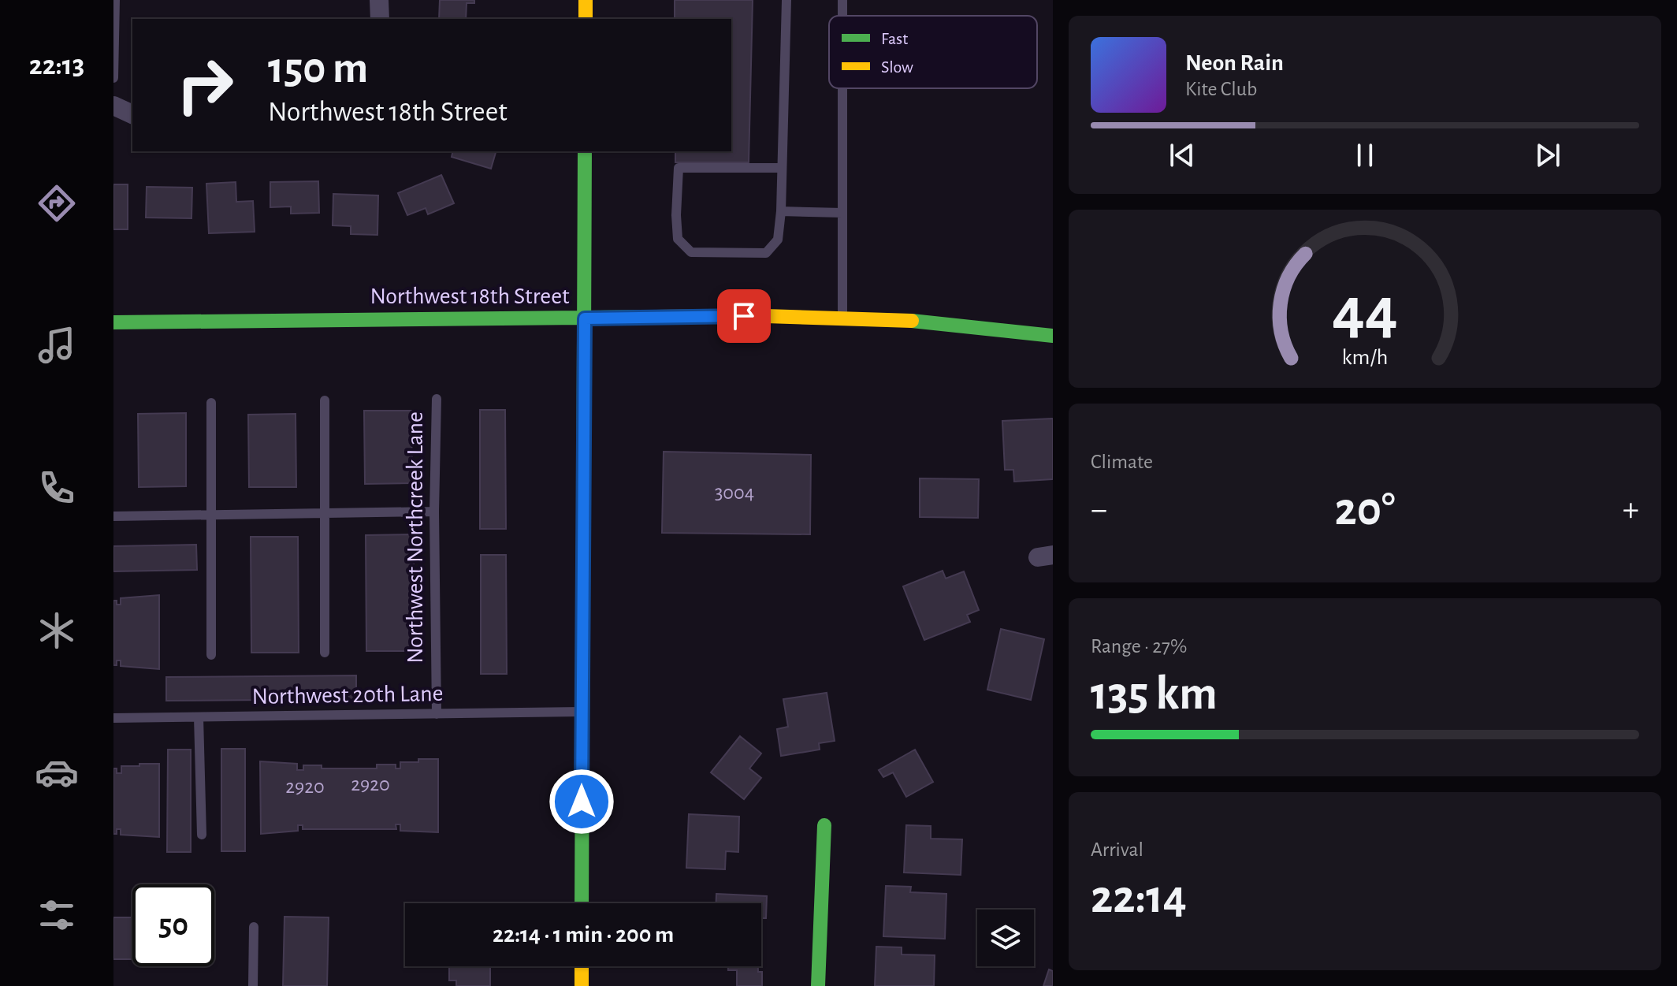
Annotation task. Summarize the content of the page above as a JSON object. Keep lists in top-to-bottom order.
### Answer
{
  "streets": {
    "main road": ["Northwest 18th Street"],
    "lane": ["Northwest Northcreek Lane", "Northwest 20th Lane"]
  },
  "crossings": [
    ["Northwest Northcreek Lane", "Northwest 20th Lane"]
  ],
  "house_numbers": ["3004", "2920", "2920"],
  "legend": ["Fast", "Slow"],
  "page": {
    "tabs": "22:13",
    "turn": ["150 m", "Northwest 18th Street"],
    "song": ["Neon Rain", "Kite Club"],
    "tile": [
      "Climate",
      ["Range · 27%", "135 km"],
      ["Arrival", "22:14"]
    ],
    "heat": ["−", "20°", "+"],
    "limit": "50",
    "trip": "22:14 · 1 min · 200 m",
    "gauge": ["44", "km/h"]
  }
}
